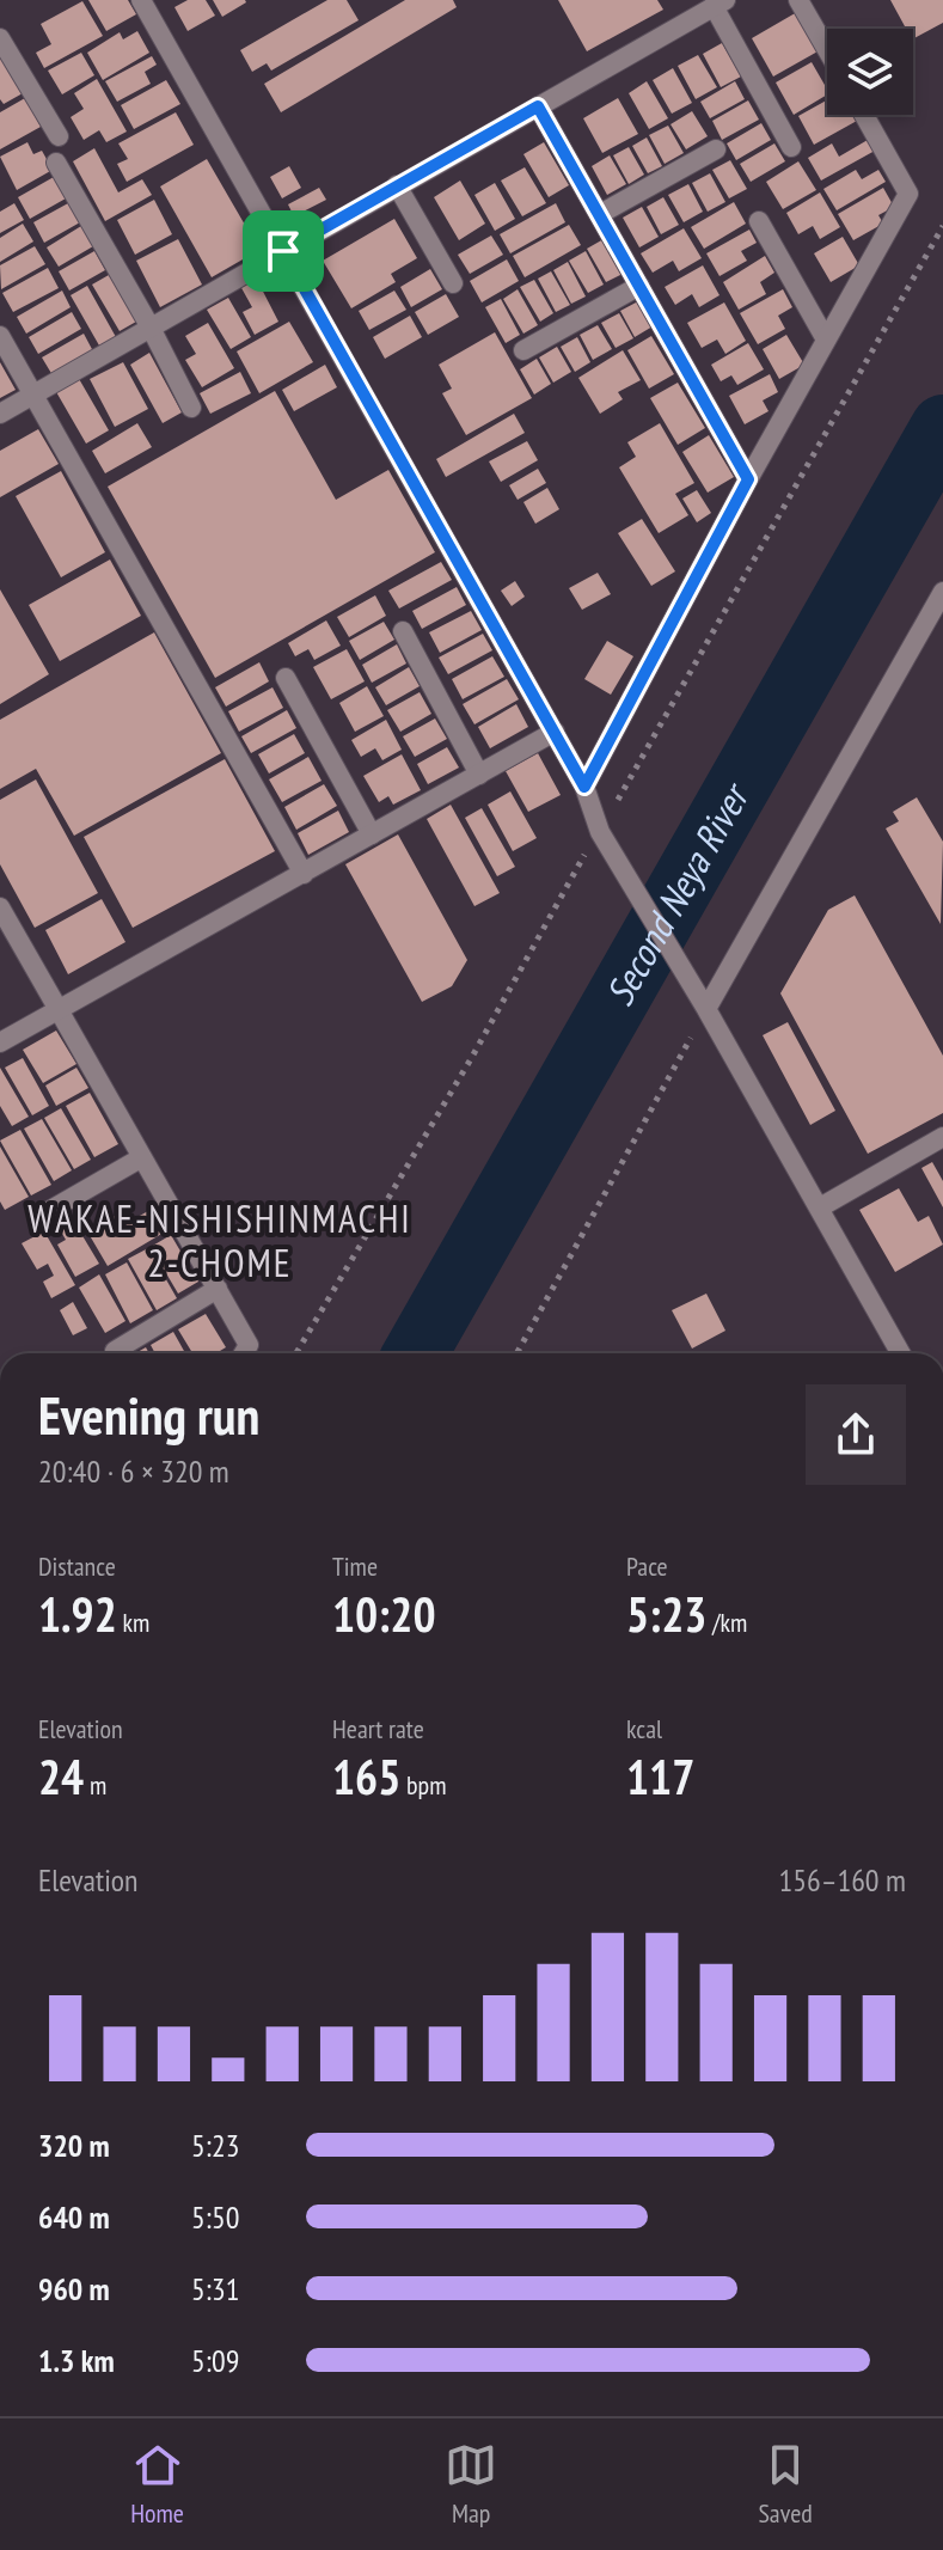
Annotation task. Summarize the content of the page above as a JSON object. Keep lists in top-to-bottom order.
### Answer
{
  "districts": ["WAKAE-NISHISHINMACHI 2-CHOME"],
  "water": ["Second Neya River"],
  "page": {
    "heading": ["Evening run", "20:40 · 6 × 320 m"],
    "stats": [
      ["Distance", "1.92 km"],
      ["Time", "10:20"],
      ["Pace", "5:23 /km"],
      ["Elevation", "24 m"],
      ["Heart rate", "165 bpm"],
      ["kcal", "117"]
    ],
    "chart": ["Elevation", "156–160 m"],
    "list": [
      {
        "name": "320 m",
        "note": "5:23"
      },
      {
        "name": "640 m",
        "note": "5:50"
      },
      {
        "name": "960 m",
        "note": "5:31"
      },
      {
        "name": "1.3 km",
        "note": "5:09"
      }
    ],
    "tabs": ["Home", "Map", "Saved"]
  }
}
